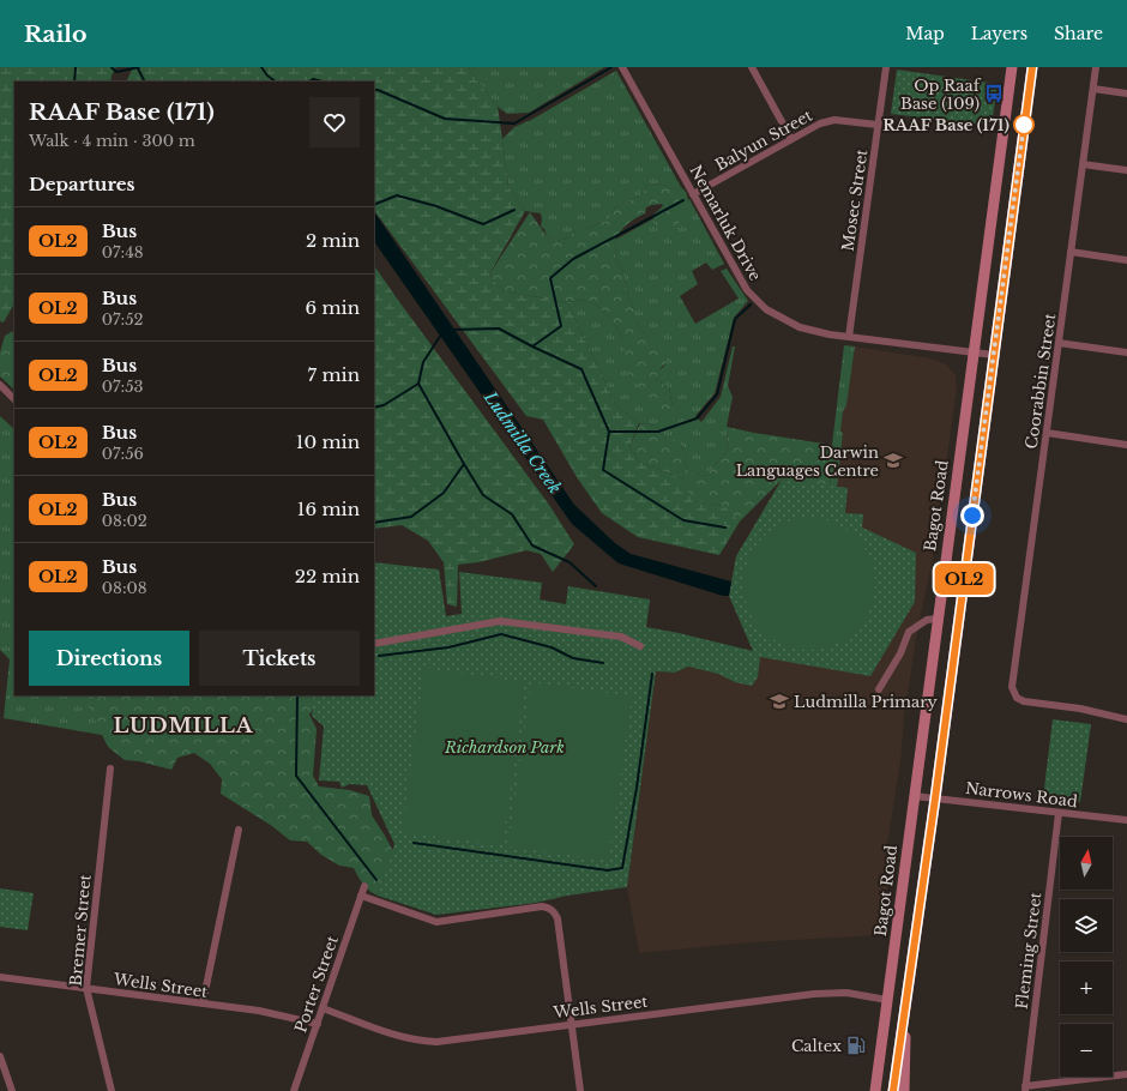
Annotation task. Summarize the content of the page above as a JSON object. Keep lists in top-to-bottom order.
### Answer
{
  "streets": {
    "main road": ["Bagot Road"],
    "street": [
      "Balyun Street",
      "Mosec Street",
      "Nemarluk Drive",
      "Coorabbin Street",
      "Narrows Road",
      "Bremer Street",
      "Fleming Street",
      "Porter Street",
      "Wells Street"
    ]
  },
  "crossings": [
    ["Balyun Street", "Mosec Street"],
    ["Balyun Street", "Nemarluk Drive"],
    ["Mosec Street", "Nemarluk Drive"],
    ["Nemarluk Drive", "Bagot Road"],
    ["Bagot Road", "Narrows Road"],
    ["Bagot Road", "Wells Street"],
    ["Narrows Road", "Fleming Street"],
    ["Bremer Street", "Wells Street"],
    ["Porter Street", "Wells Street"]
  ],
  "districts": ["LUDMILLA"],
  "water": ["Ludmilla Creek"],
  "parks": ["Richardson Park"],
  "places": {
    "bus stop": ["Op Raaf Base (109)"],
    "other": ["RAAF Base (171)"],
    "school or university": ["Darwin Languages Centre", "Ludmilla Primary"],
    "fuel station": ["Caltex"]
  },
  "lines": ["bus line OL2"],
  "north": "top",
  "page": {
    "header": "Railo",
    "nav": ["Map", "Layers", "Share"],
    "on_map": "OL2",
    "heading": [
      ["RAAF Base (171)", "Walk · 4 min · 300 m"],
      "Departures"
    ],
    "list": [
      {
        "mark": "OL2",
        "name": "Bus",
        "note": "07:48",
        "value": "2 min"
      },
      {
        "mark": "OL2",
        "name": "Bus",
        "note": "07:52",
        "value": "6 min"
      },
      {
        "mark": "OL2",
        "name": "Bus",
        "note": "07:53",
        "value": "7 min"
      },
      {
        "mark": "OL2",
        "name": "Bus",
        "note": "07:56",
        "value": "10 min"
      },
      {
        "mark": "OL2",
        "name": "Bus",
        "note": "08:02",
        "value": "16 min"
      },
      {
        "mark": "OL2",
        "name": "Bus",
        "note": "08:08",
        "value": "22 min"
      }
    ],
    "buttons": ["Directions", "Tickets"],
    "map_buttons": ["+", "−"]
  }
}
